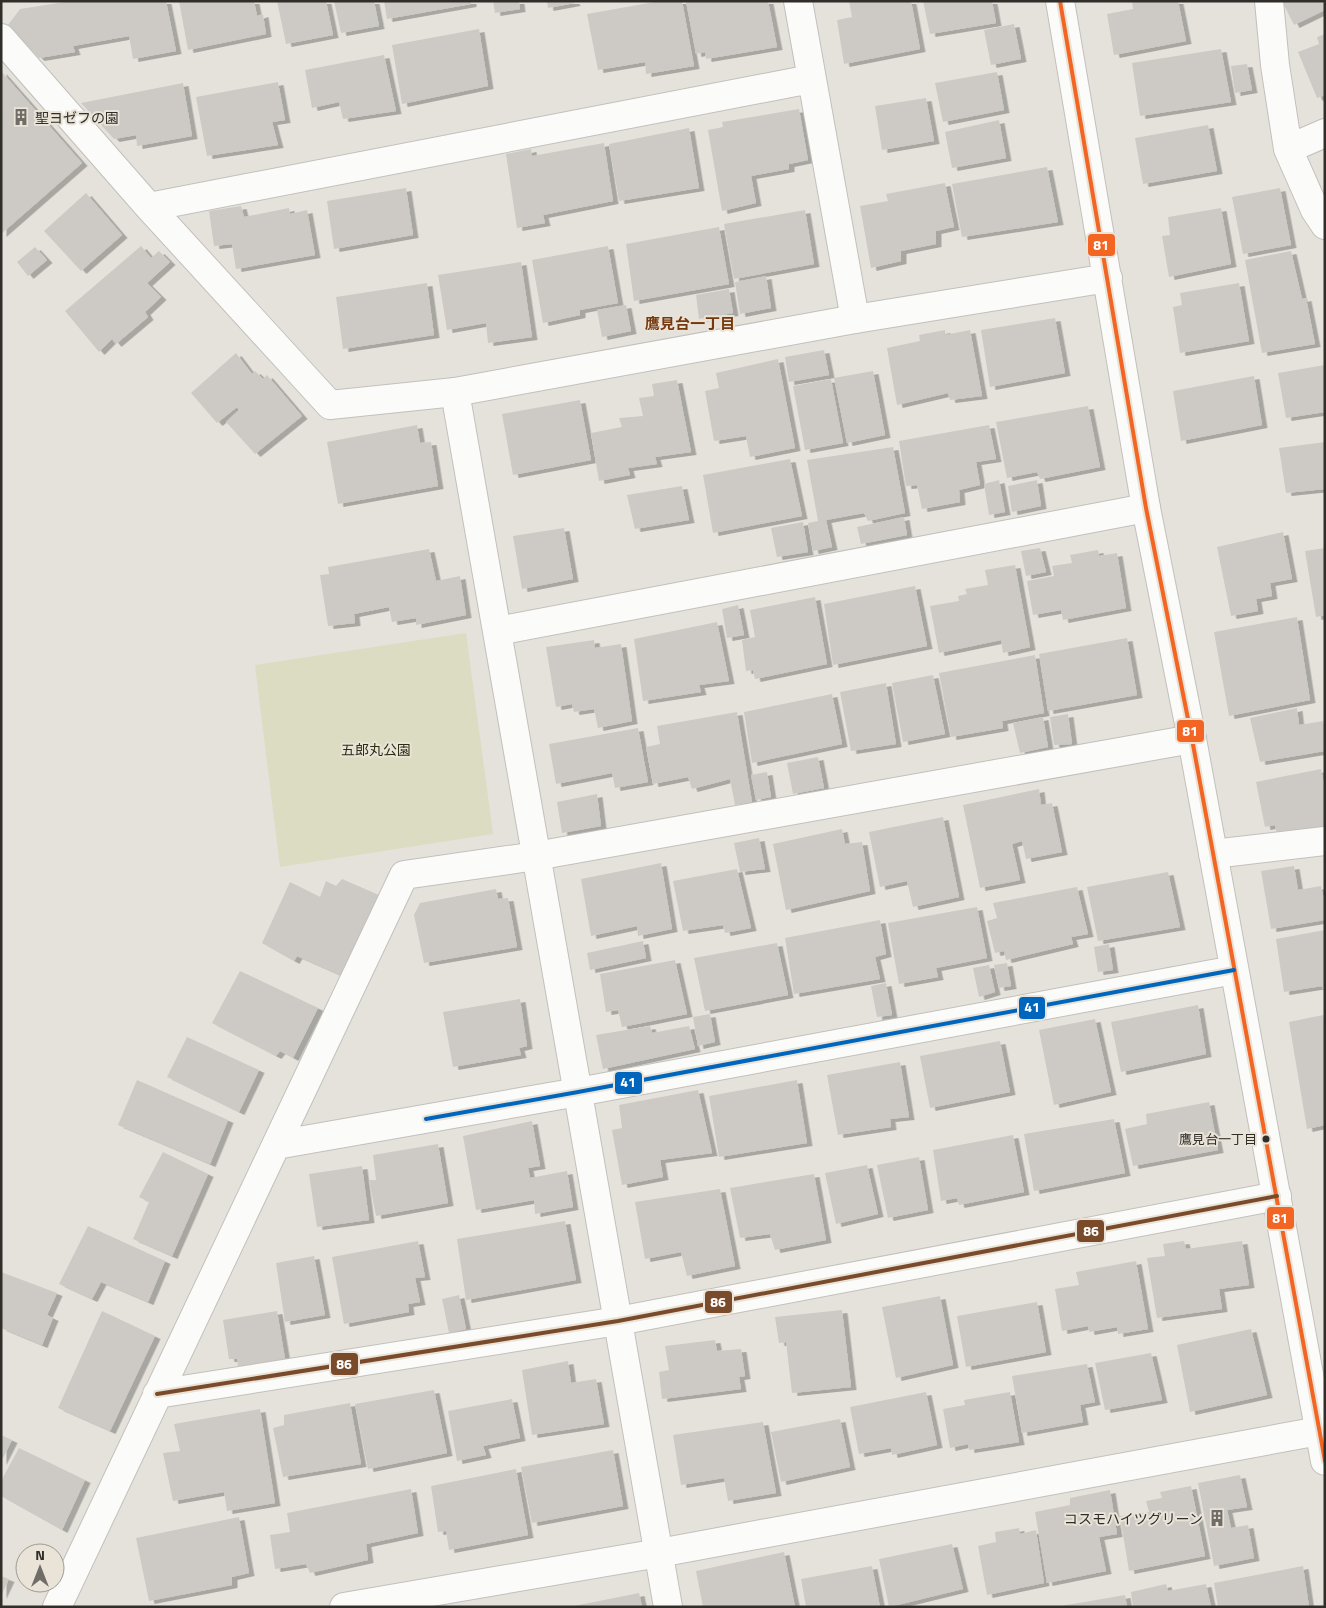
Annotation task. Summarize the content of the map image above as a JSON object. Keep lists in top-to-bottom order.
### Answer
{
  "districts": ["鷹見台一丁目"],
  "parks": ["五郎丸公園"],
  "places": {
    "building": ["聖ヨゼフの園", "コスモハイツグリーン"],
    "other": ["鷹見台一丁目"]
  },
  "lines": ["transit line 81", "transit line 41", "transit line 86"],
  "north": "top"
}
